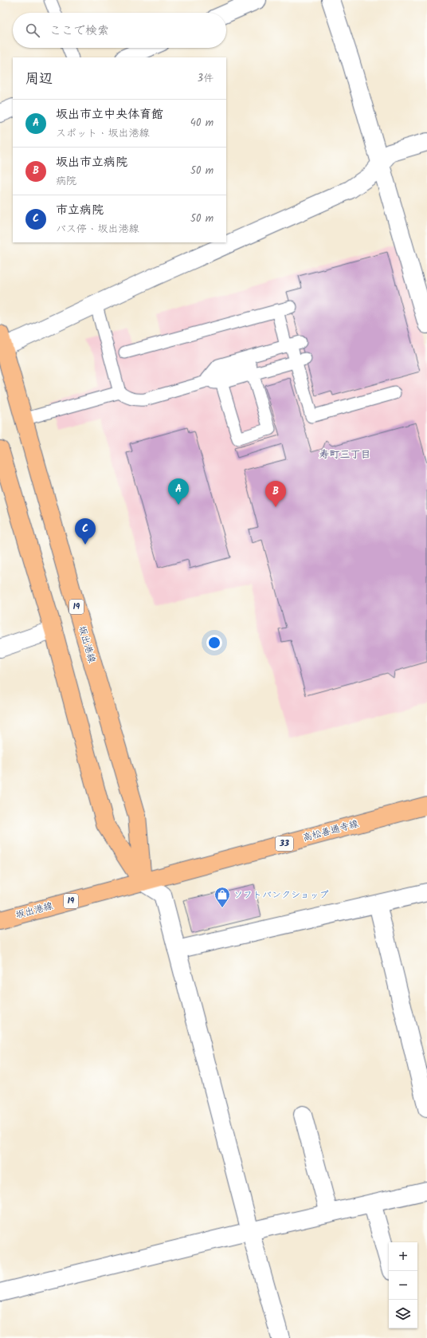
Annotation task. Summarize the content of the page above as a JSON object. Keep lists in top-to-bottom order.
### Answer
{
  "streets": {
    "main road": [
      "19",
      "坂出港線",
      "高松善通寺線",
      "33"
    ]
  },
  "crossings": [
    ["坂出港線", "高松善通寺線"]
  ],
  "districts": ["寿町三丁目"],
  "places": {
    "shop": ["ソフトバンクショップ"]
  },
  "page": {
    "search": "ここで検索",
    "heading": ["周辺", "3件"],
    "list": [
      {
        "mark": "A",
        "name": "坂出市立中央体育館",
        "note": "スポット · 坂出港線",
        "value": "40 m"
      },
      {
        "mark": "B",
        "name": "坂出市立病院",
        "note": "病院",
        "value": "50 m"
      },
      {
        "mark": "C",
        "name": "市立病院",
        "note": "バス停 · 坂出港線",
        "value": "50 m"
      }
    ],
    "pins": ["A", "B", "C"],
    "map_buttons": ["+", "−"]
  }
}
